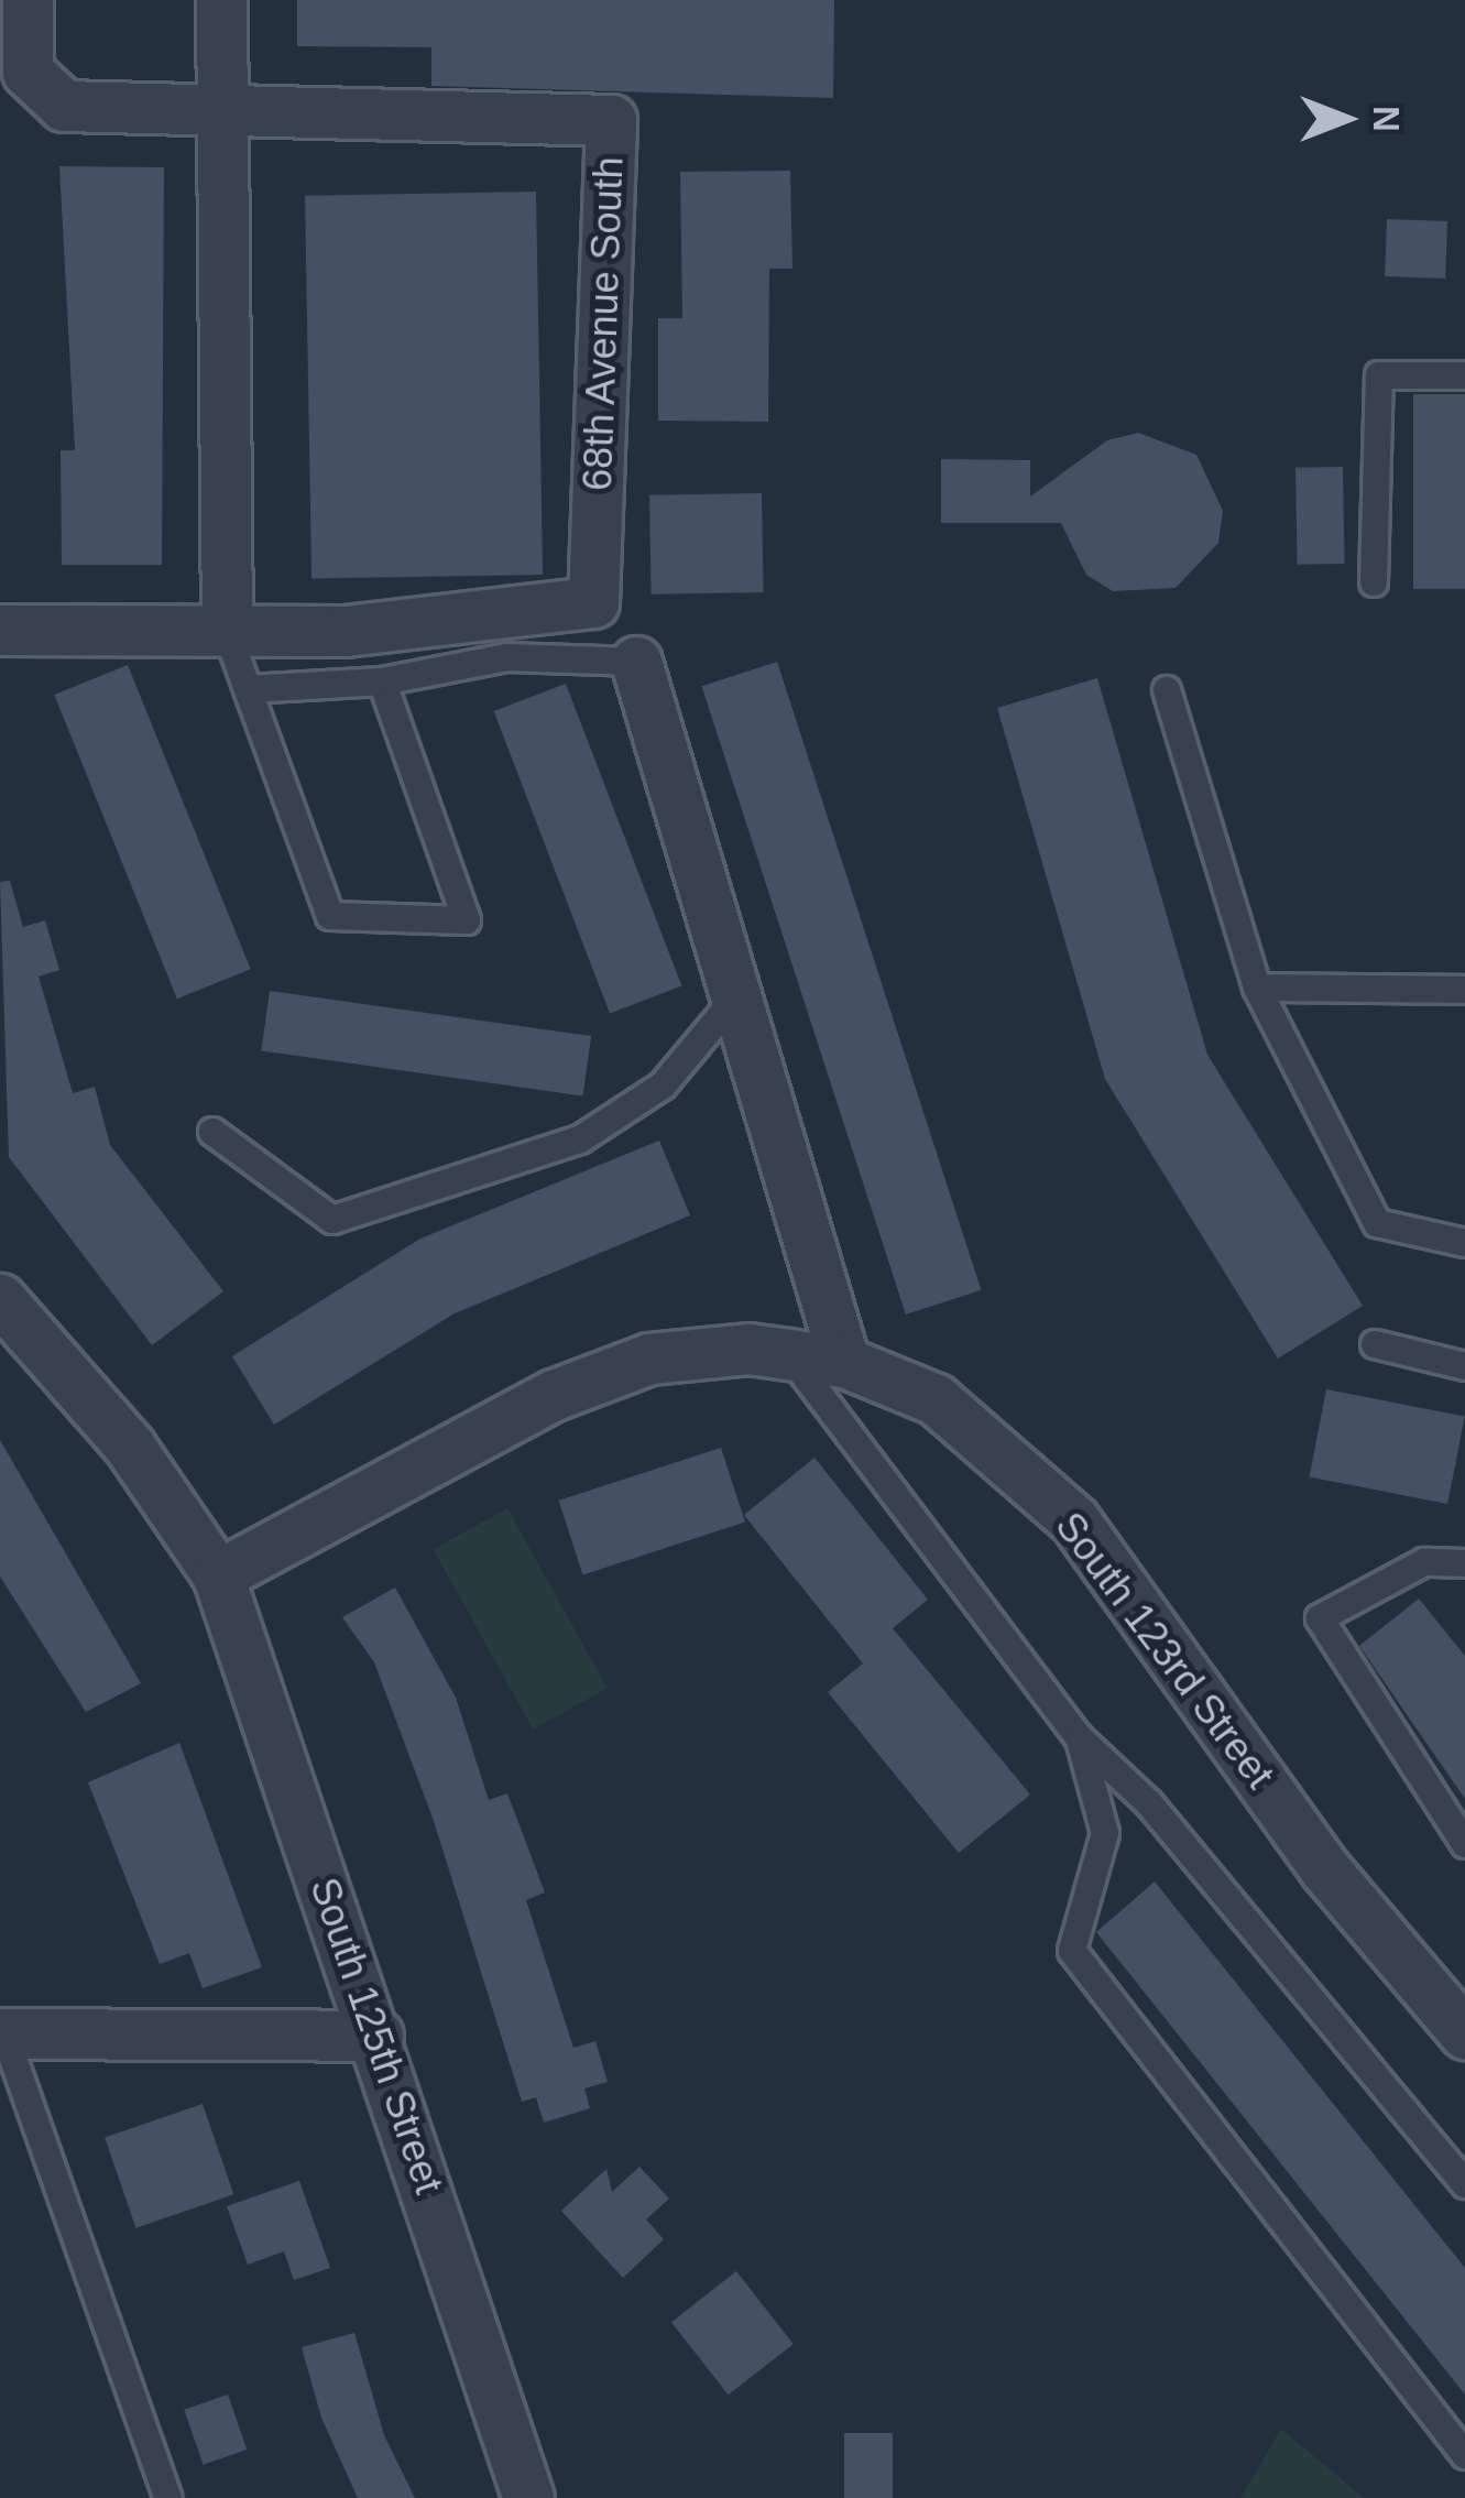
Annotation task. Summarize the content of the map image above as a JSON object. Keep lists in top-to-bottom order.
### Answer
{
  "streets": {
    "street": ["68th Avenue South", "South 123rd Street", "South 125th Street"]
  },
  "crossings": [
    ["South 123rd Street", "South 125th Street"]
  ],
  "north": "right"
}
